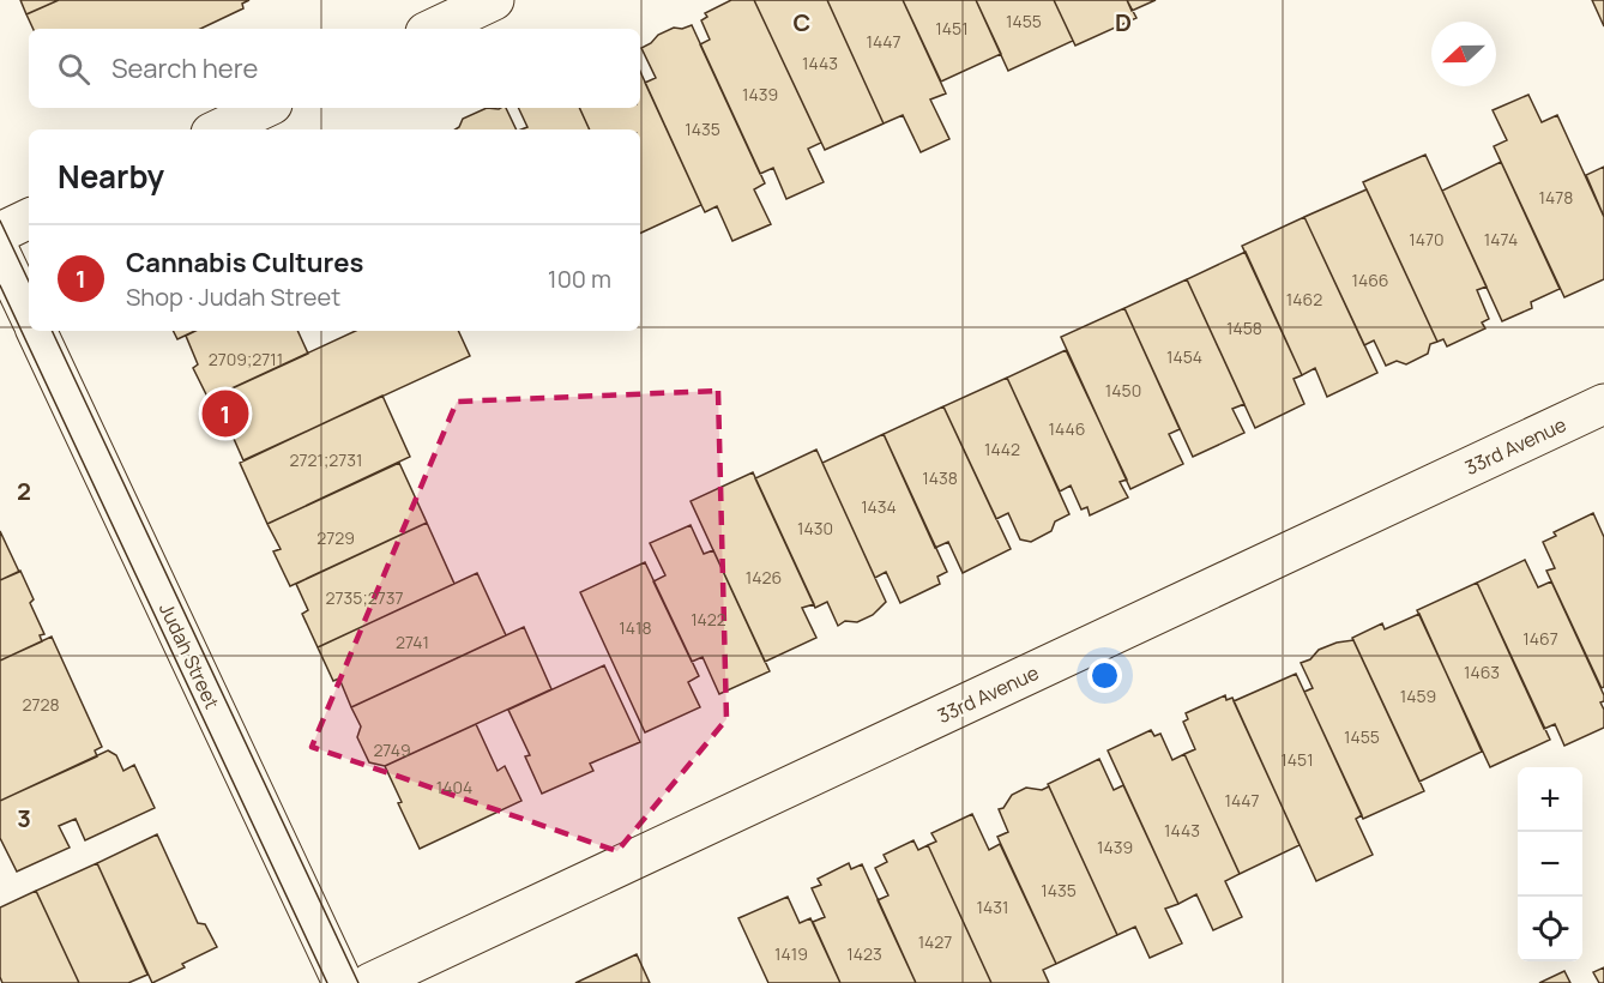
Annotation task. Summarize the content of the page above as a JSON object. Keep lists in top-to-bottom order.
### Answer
{
  "streets": {
    "street": ["33rd Avenue", "Judah Street"]
  },
  "house_numbers": [
    "1455",
    "1451",
    "1447",
    "1443",
    "1439",
    "1435",
    "1478",
    "1470",
    "1474",
    "1466",
    "1462",
    "1458",
    "1454",
    "2709;2711",
    "1450",
    "1446",
    "1442",
    "2721;2731",
    "1438",
    "1434",
    "1430",
    "2729",
    "1426",
    "2735;2737",
    "1422",
    "1418",
    "1467",
    "2741",
    "1463",
    "1459",
    "2728",
    "1455",
    "2749",
    "1451",
    "1404",
    "1447",
    "1443",
    "1439",
    "1435",
    "1431",
    "1427",
    "1419",
    "1423"
  ],
  "north": "left",
  "page": {
    "search": "Search here",
    "heading": "Nearby",
    "list": [
      {
        "mark": "1",
        "name": "Cannabis Cultures",
        "note": "Shop · Judah Street",
        "value": "100 m"
      }
    ],
    "pins": "1",
    "map_buttons": ["+", "−"]
  },
  "grid": {
    "columns": ["C", "D"],
    "rows": ["2", "3"]
  }
}
